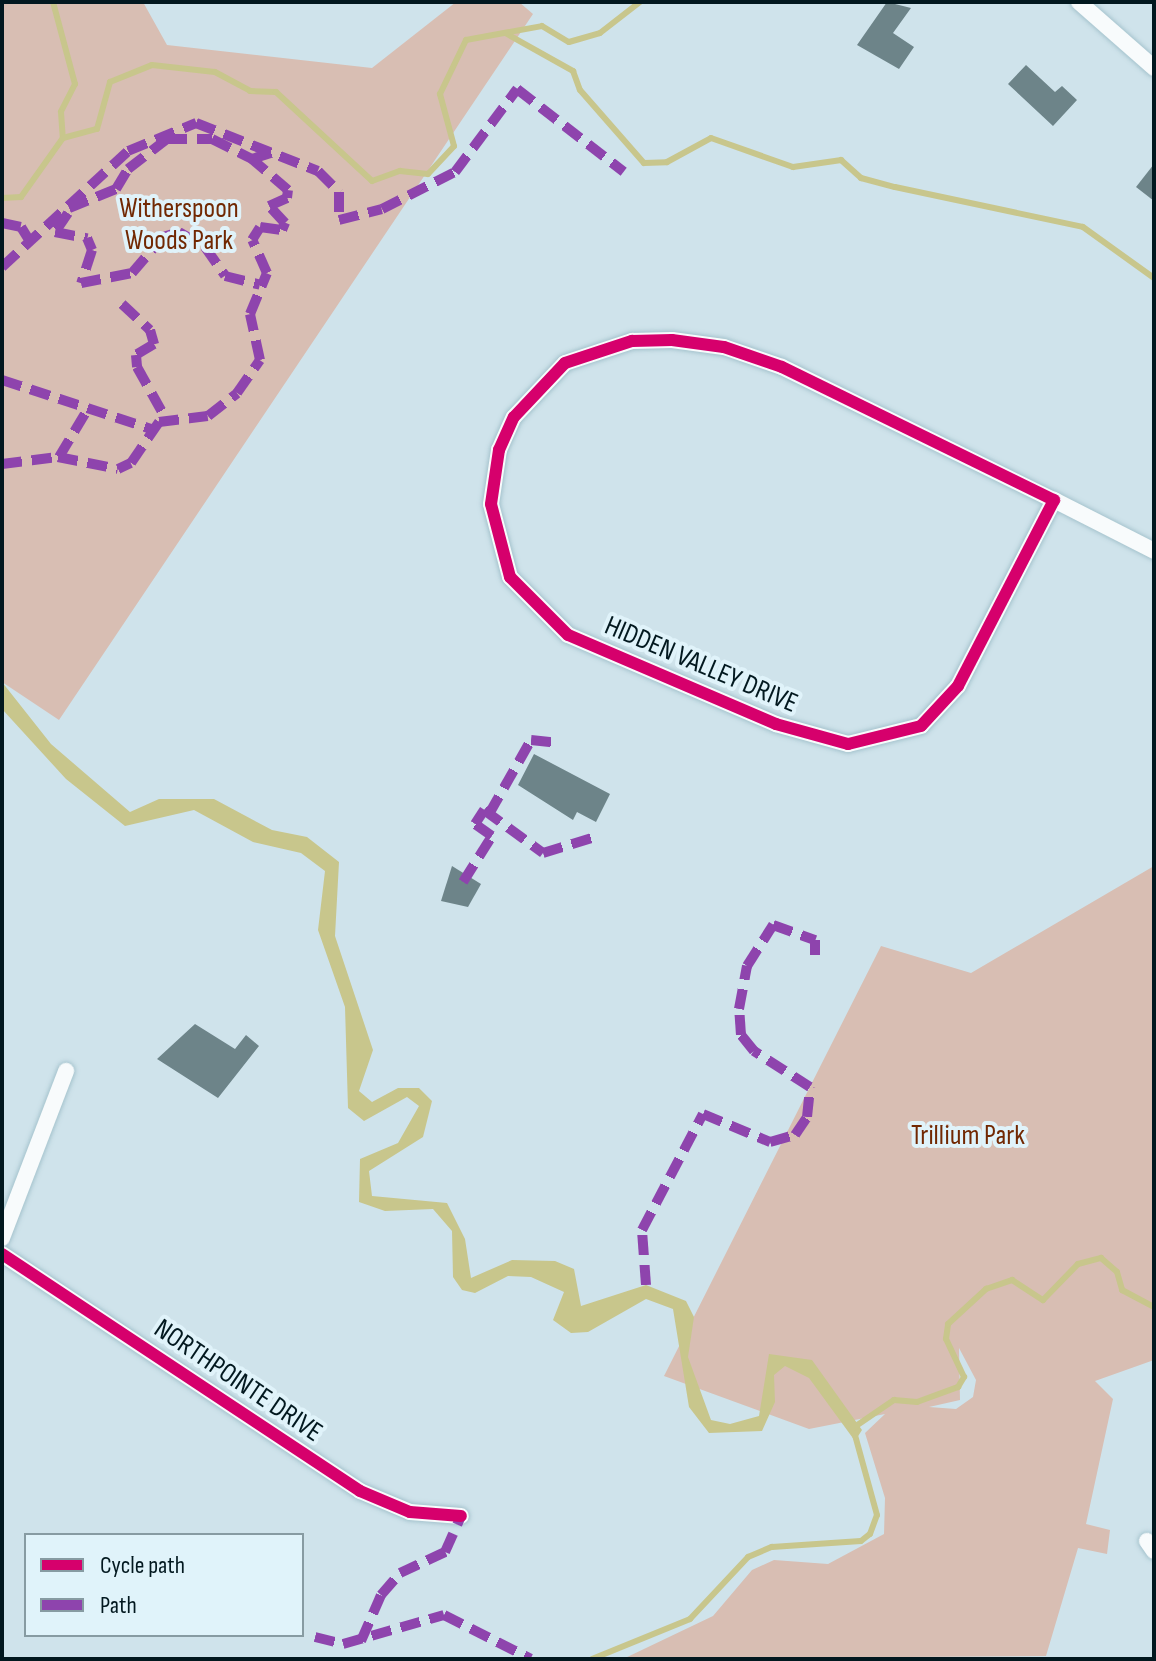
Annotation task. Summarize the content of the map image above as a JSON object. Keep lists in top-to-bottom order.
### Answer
{
  "streets": {
    "street": ["HIDDEN VALLEY DRIVE", "NORTHPOINTE DRIVE"]
  },
  "parks": ["Witherspoon Woods Park", "Trillium Park"],
  "legend": ["Cycle path", "Path"]
}
